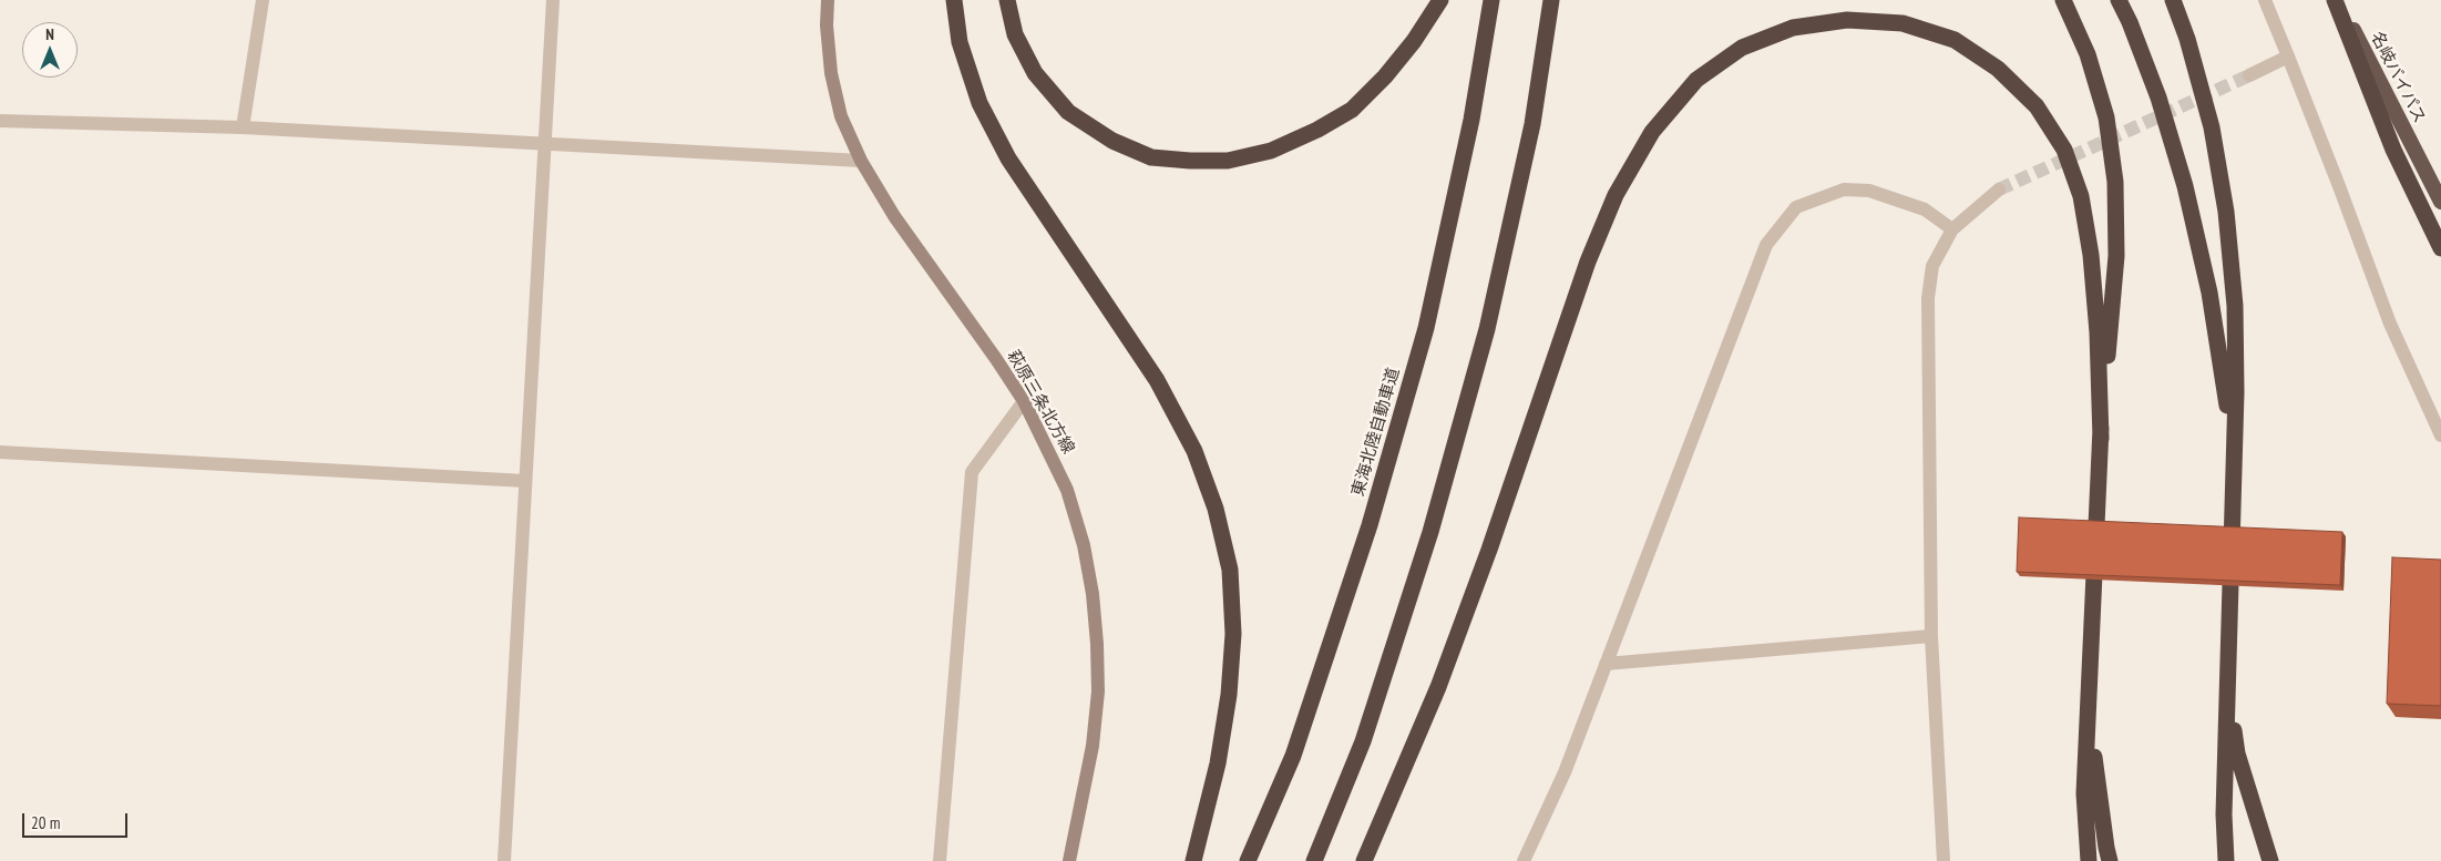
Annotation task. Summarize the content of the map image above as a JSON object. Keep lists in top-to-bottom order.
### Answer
{
  "streets": {
    "highway": ["名岐バイパス", "東海北陸自動車道"],
    "main road": ["萩原三条北方線"]
  },
  "scale_bar": "20 m",
  "north": "top"
}
